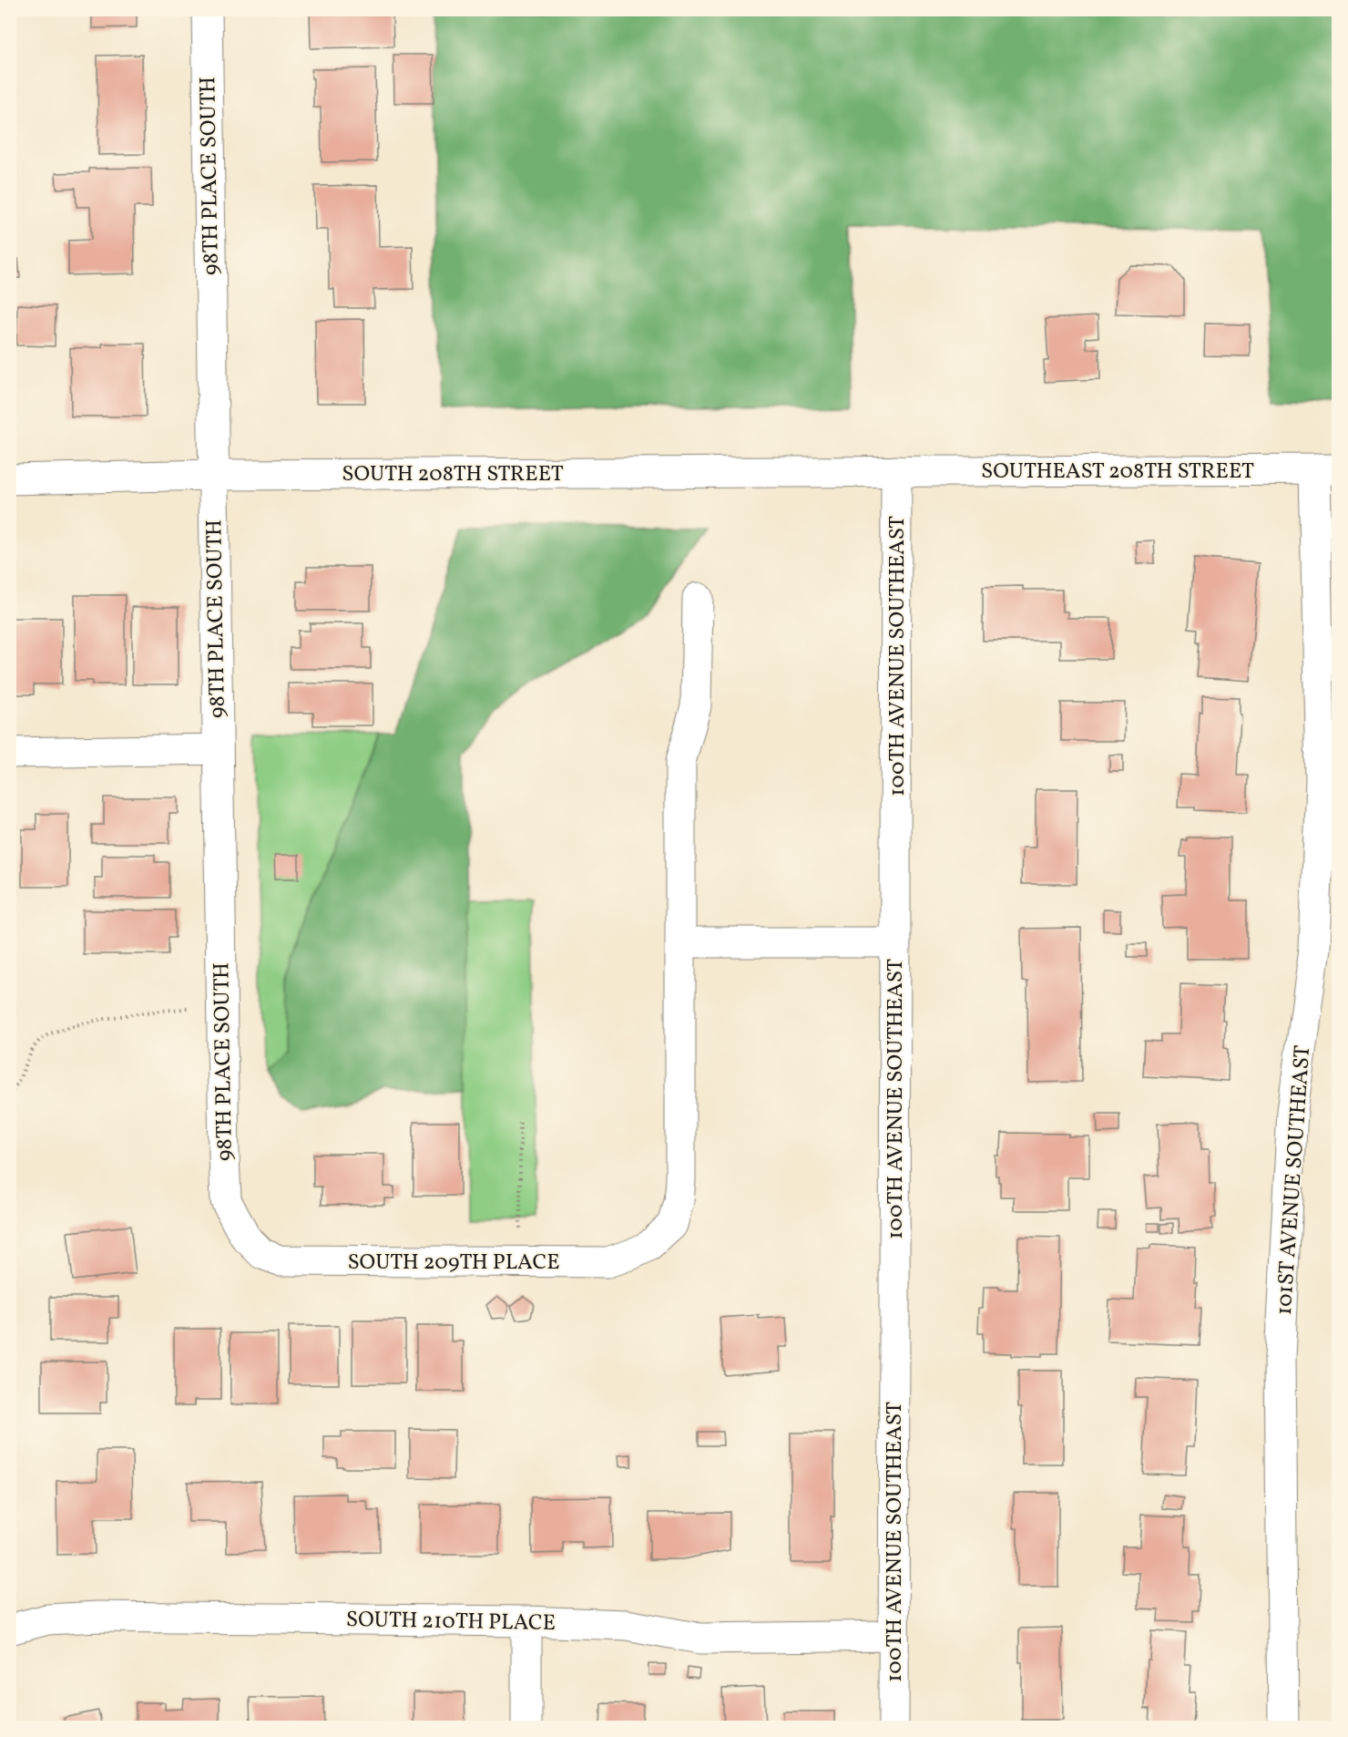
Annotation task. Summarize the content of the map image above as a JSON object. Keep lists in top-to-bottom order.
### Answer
{
  "streets": {
    "street": [
      "98TH PLACE SOUTH",
      "SOUTHEAST 208TH STREET",
      "SOUTH 208TH STREET",
      "100TH AVENUE SOUTHEAST",
      "101ST AVENUE SOUTHEAST",
      "SOUTH 209TH PLACE",
      "SOUTH 210TH PLACE"
    ]
  },
  "crossings": [
    ["98TH PLACE SOUTH", "SOUTH 208TH STREET"],
    ["98TH PLACE SOUTH", "SOUTH 209TH PLACE"],
    ["SOUTHEAST 208TH STREET", "SOUTH 208TH STREET"],
    ["SOUTHEAST 208TH STREET", "100TH AVENUE SOUTHEAST"],
    ["SOUTHEAST 208TH STREET", "101ST AVENUE SOUTHEAST"],
    ["SOUTH 208TH STREET", "100TH AVENUE SOUTHEAST"],
    ["100TH AVENUE SOUTHEAST", "SOUTH 210TH PLACE"]
  ]
}
